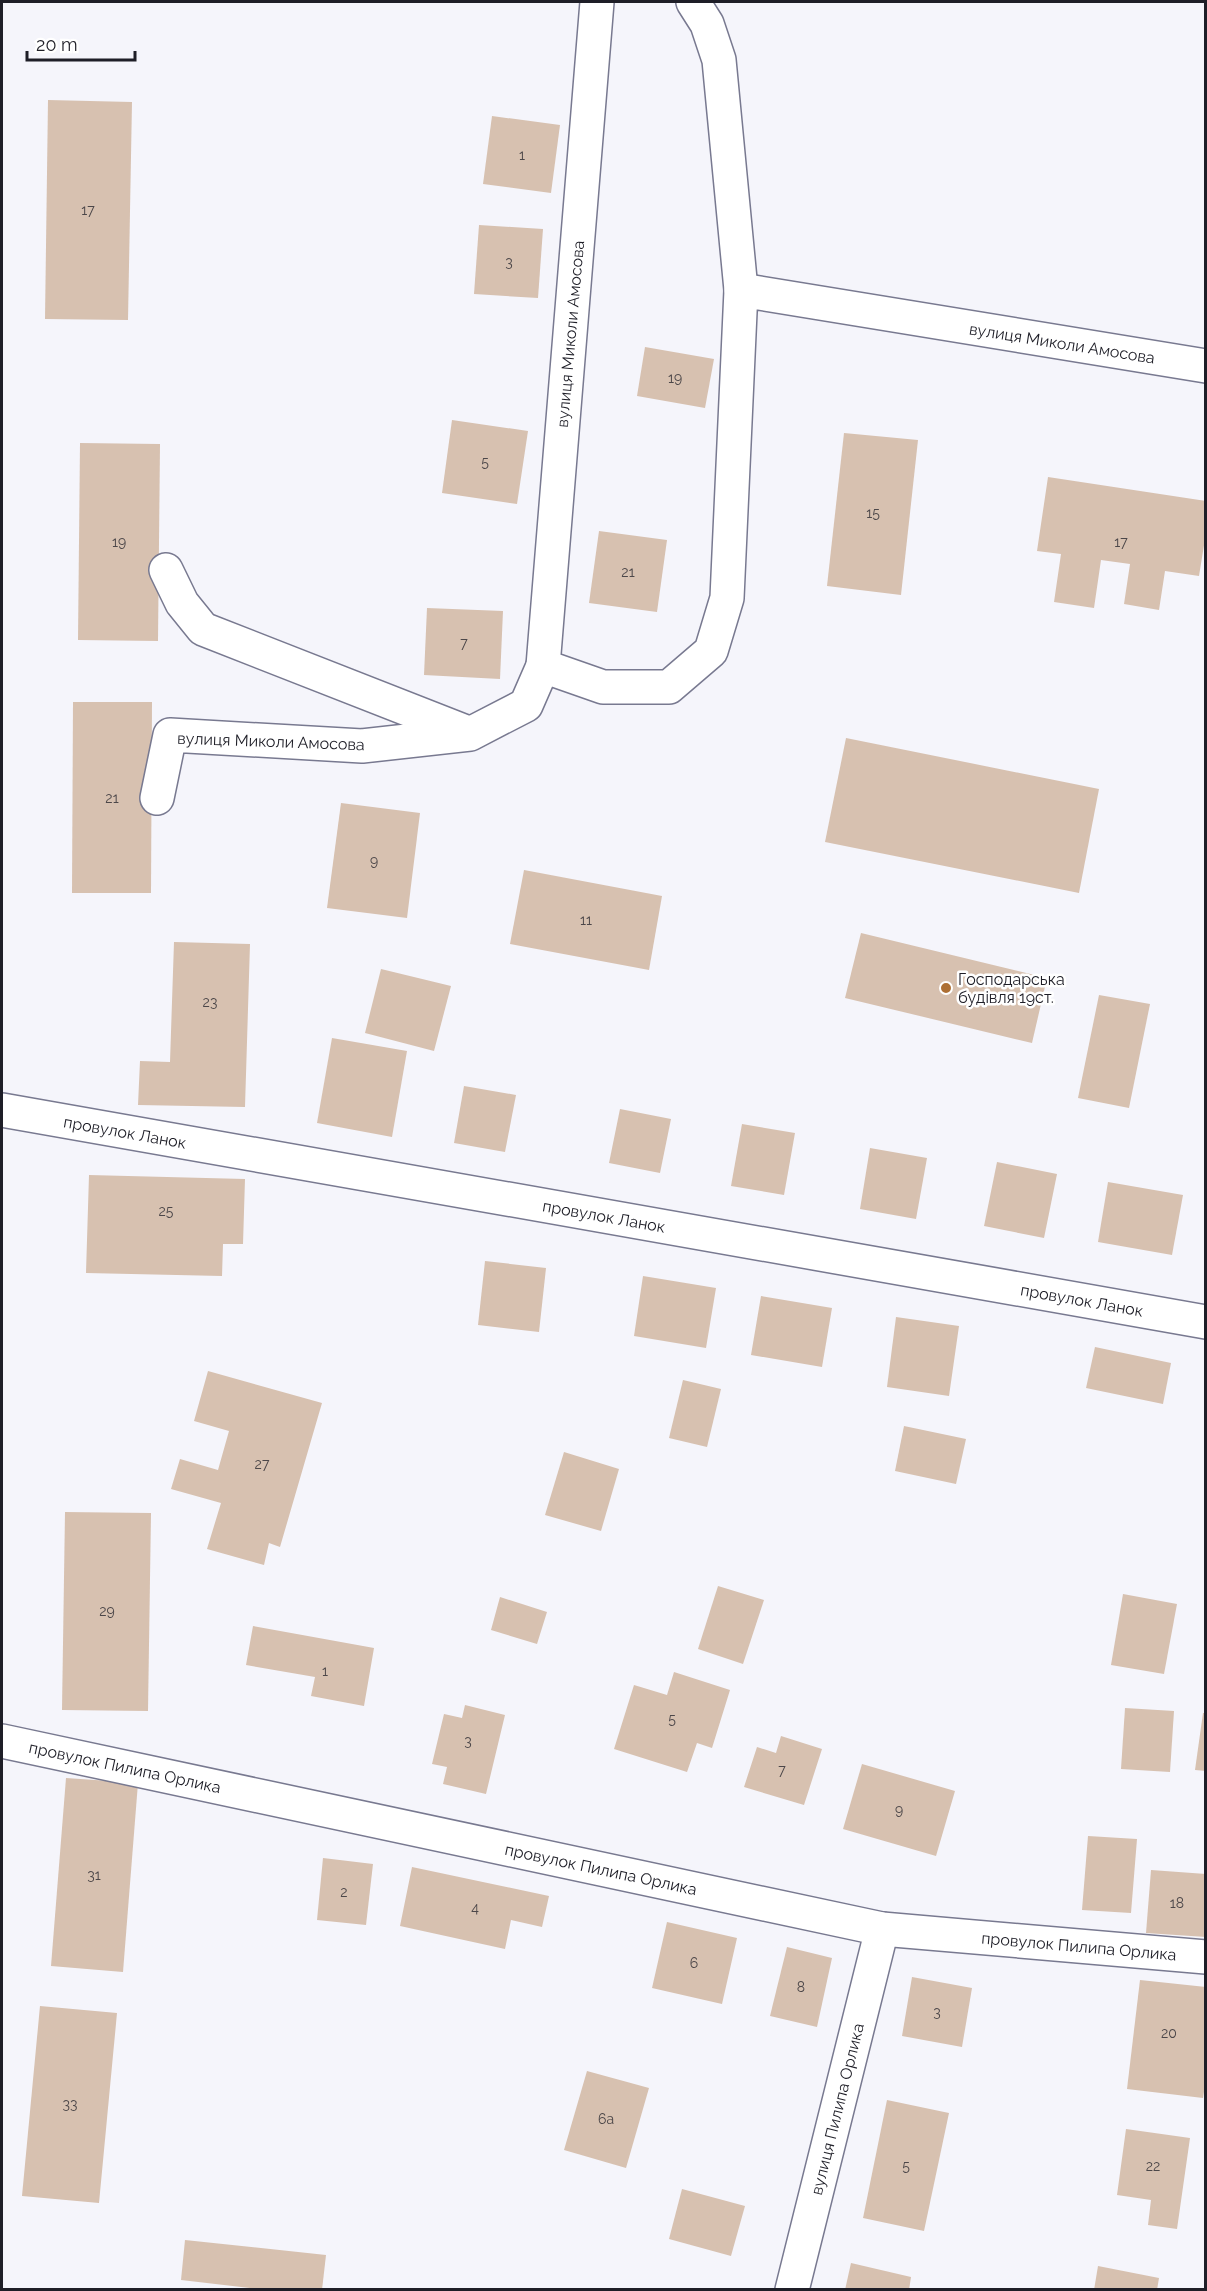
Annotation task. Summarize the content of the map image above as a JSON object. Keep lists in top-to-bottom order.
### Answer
{
  "streets": {
    "street": [
      "вулиця Миколи Амосова",
      "провулок Ланок",
      "провулок Пилипа Орлика",
      "вулиця Пилипа Орлика"
    ]
  },
  "crossings": [
    ["провулок Пилипа Орлика", "вулиця Пилипа Орлика"]
  ],
  "places": ["Господарська будівля 19ст."],
  "house_numbers": [
    "1",
    "17",
    "3",
    "19",
    "5",
    "15",
    "19",
    "17",
    "21",
    "7",
    "21",
    "9",
    "11",
    "23",
    "25",
    "27",
    "29",
    "1",
    "5",
    "3",
    "7",
    "9",
    "31",
    "2",
    "18",
    "4",
    "6",
    "8",
    "3",
    "20",
    "33",
    "6а",
    "5",
    "22"
  ],
  "scale_bar": "20 m"
}
